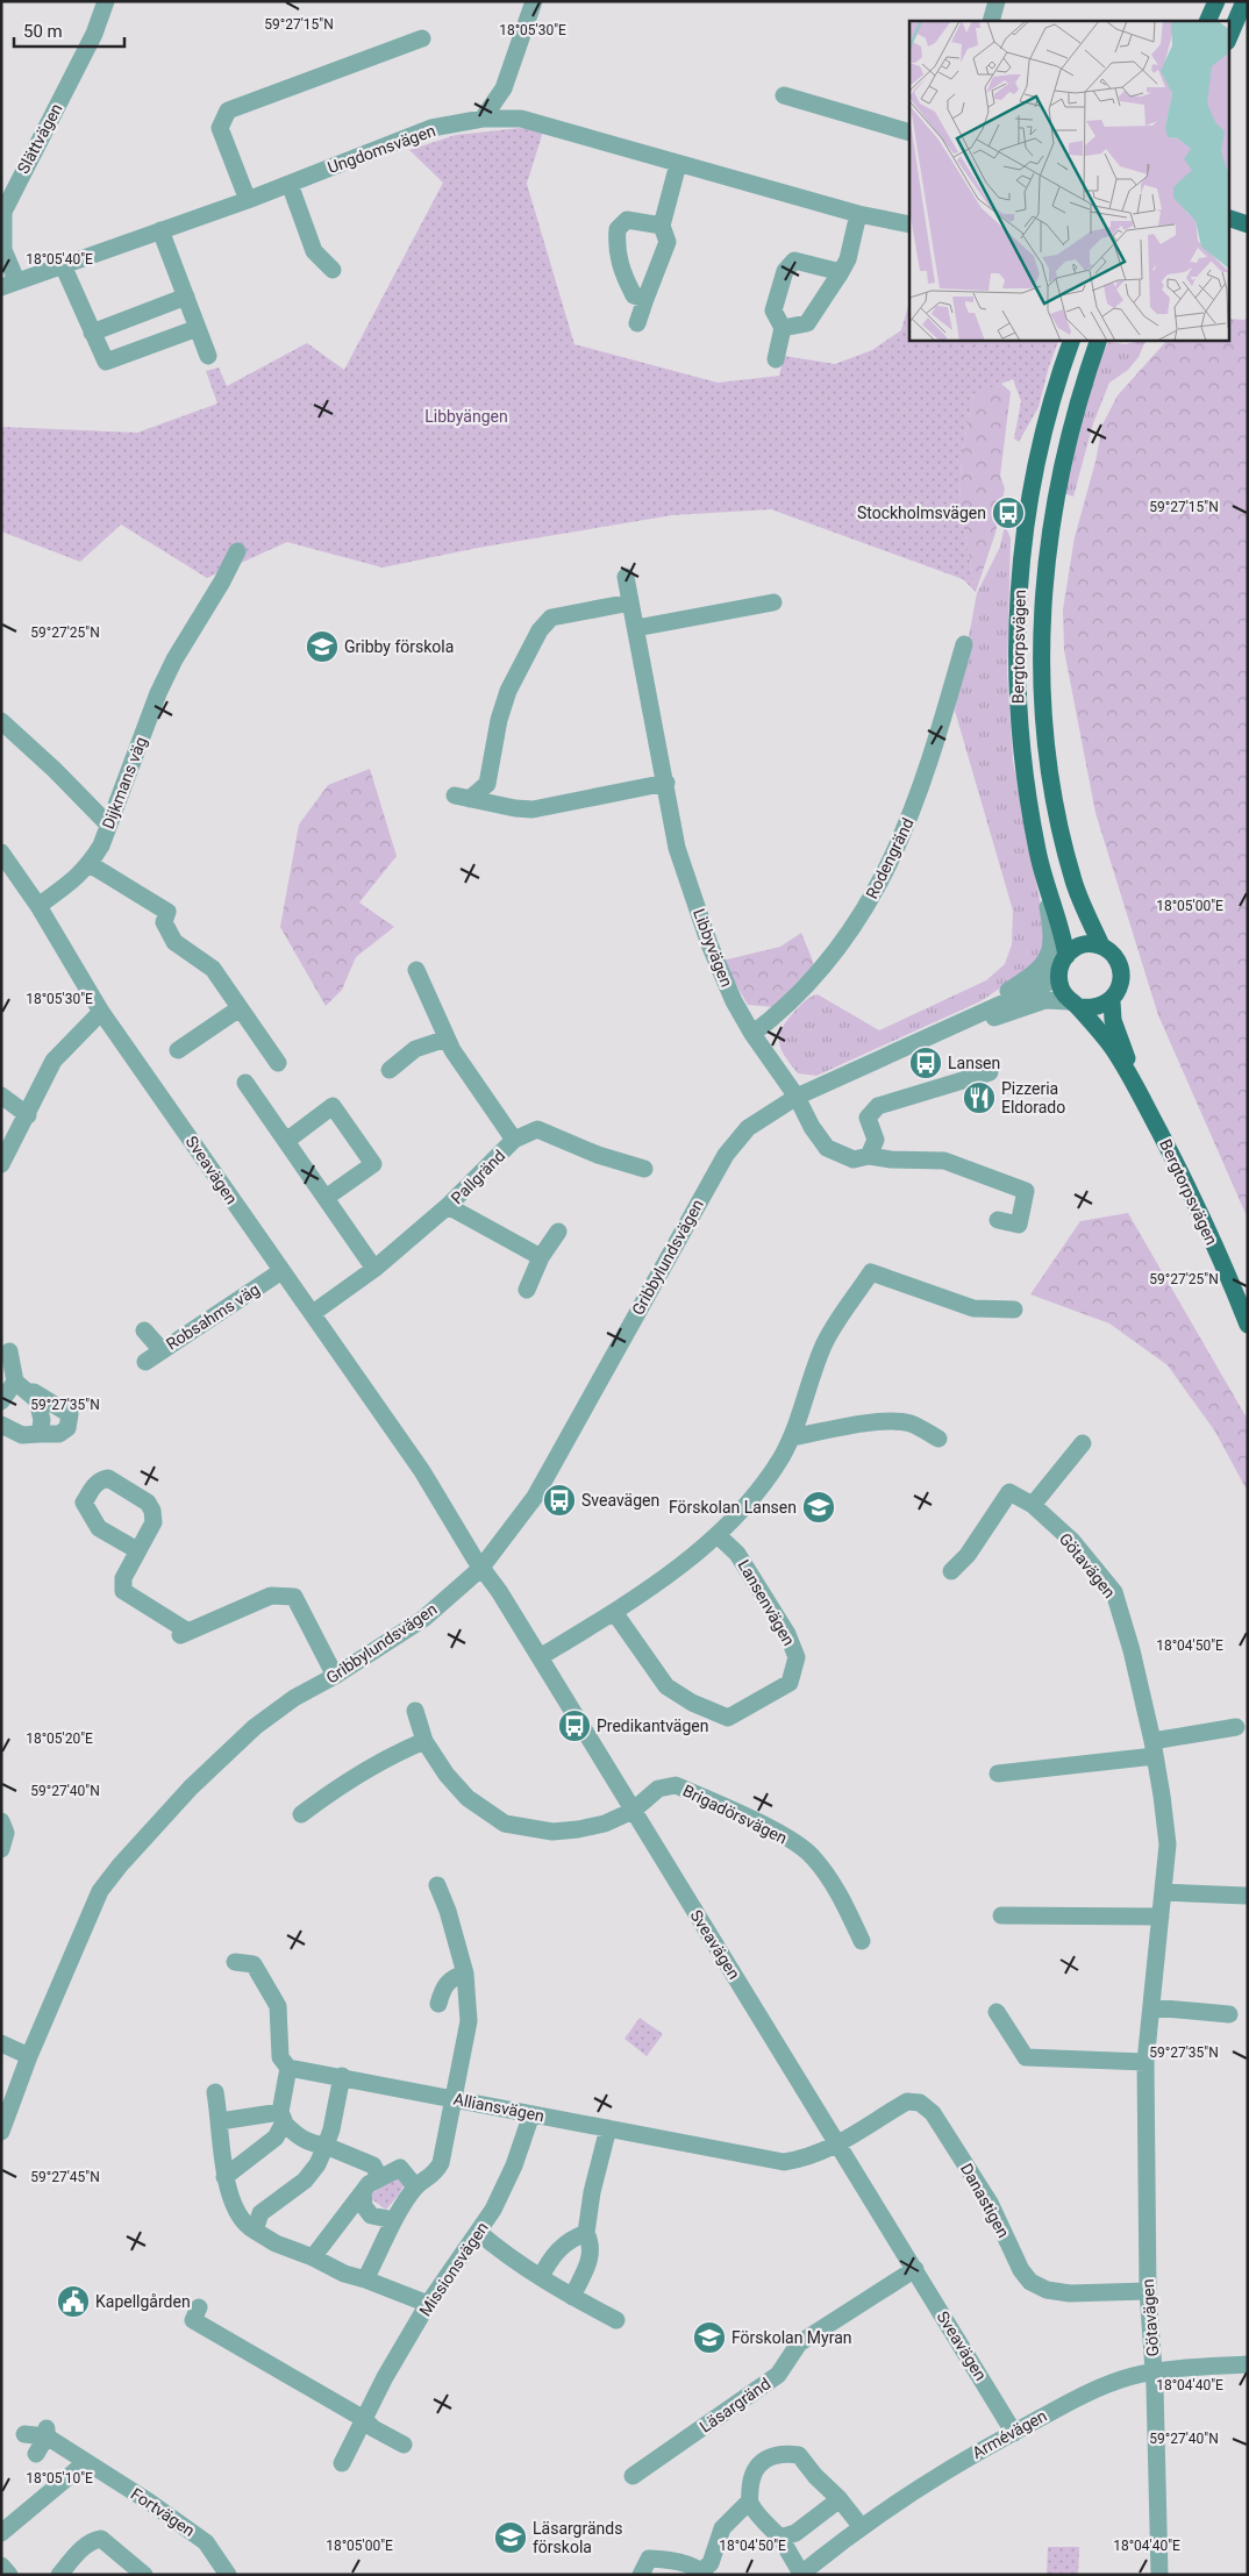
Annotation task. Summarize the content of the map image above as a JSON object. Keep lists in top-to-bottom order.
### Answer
{
  "streets": {
    "main road": ["Bergtorpsvägen"],
    "street": [
      "Slättvägen",
      "Ungdomsvägen",
      "Dijkmans väg",
      "Rodengränd",
      "Libbyvägen",
      "Sveavägen",
      "Pallgränd",
      "Gribbylundsvägen",
      "Robsahms väg",
      "Götavägen",
      "Lansenvägen",
      "Brigadörsvägen",
      "Alliansvägen",
      "Danastigen",
      "Missionsvägen",
      "Läsargränd",
      "Armévägen",
      "Fortvägen"
    ]
  },
  "crossings": [
    ["Slättvägen", "Ungdomsvägen"],
    ["Bergtorpsvägen", "Gribbylundsvägen"],
    ["Dijkmans väg", "Sveavägen"],
    ["Rodengränd", "Libbyvägen"],
    ["Libbyvägen", "Gribbylundsvägen"],
    ["Sveavägen", "Pallgränd"],
    ["Sveavägen", "Gribbylundsvägen"],
    ["Sveavägen", "Robsahms väg"],
    ["Sveavägen", "Brigadörsvägen"],
    ["Sveavägen", "Alliansvägen"],
    ["Sveavägen", "Danastigen"],
    ["Sveavägen", "Läsargränd"],
    ["Sveavägen", "Armévägen"],
    ["Götavägen", "Danastigen"],
    ["Götavägen", "Armévägen"],
    ["Alliansvägen", "Danastigen"],
    ["Alliansvägen", "Missionsvägen"]
  ],
  "parks": ["Libbyängen"],
  "places": {
    "bus stop": [
      "Stockholmsvägen",
      "Lansen",
      "Sveavägen",
      "Predikantvägen"
    ],
    "school or university": [
      "Gribby förskola",
      "Förskolan Lansen",
      "Förskolan Myran",
      "Läsargränds förskola"
    ],
    "restaurant": ["Pizzeria Eldorado"],
    "public building": ["Kapellgården"]
  },
  "scale_bar": "50 m",
  "coordinates": [
    "59°27'15\"N",
    "18°05'30\"E",
    "18°05'40\"E",
    "59°27'25\"N",
    "18°05'00\"E",
    "59°27'35\"N",
    "18°04'50\"E",
    "18°05'20\"E",
    "59°27'40\"N",
    "59°27'45\"N",
    "18°04'40\"E",
    "18°05'10\"E"
  ]
}
